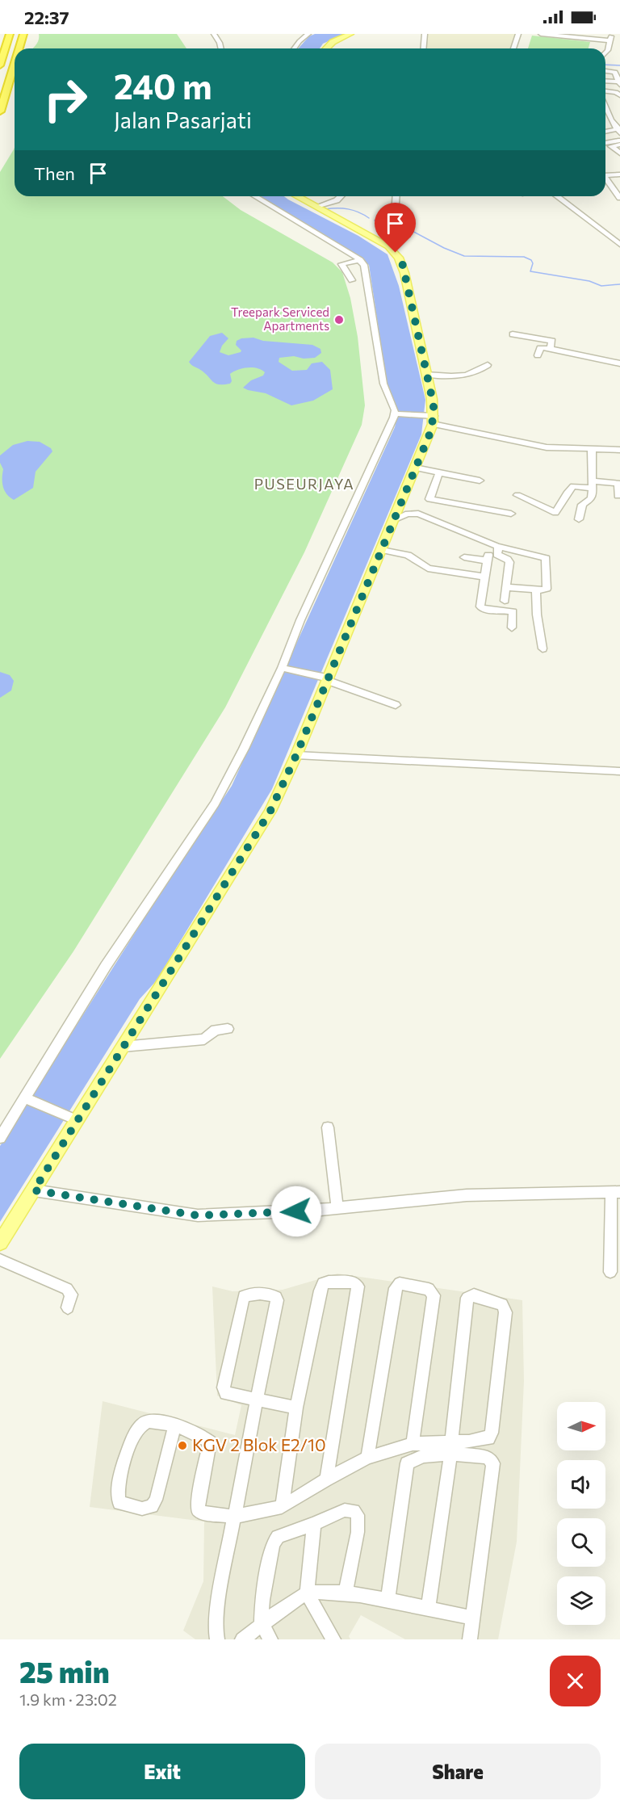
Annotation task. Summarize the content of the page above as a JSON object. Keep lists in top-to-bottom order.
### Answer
{
  "districts": ["PUSEURJAYA"],
  "places": ["Treepark Serviced Apartments", "KGV 2 Blok E2/10"],
  "north": "right",
  "page": {
    "status": "22:37",
    "turn": ["240 m", "Jalan Pasarjati"],
    "then": "Then",
    "heading": ["25 min", "1.9 km · 23:02"],
    "buttons": ["Exit", "Share"]
  }
}
